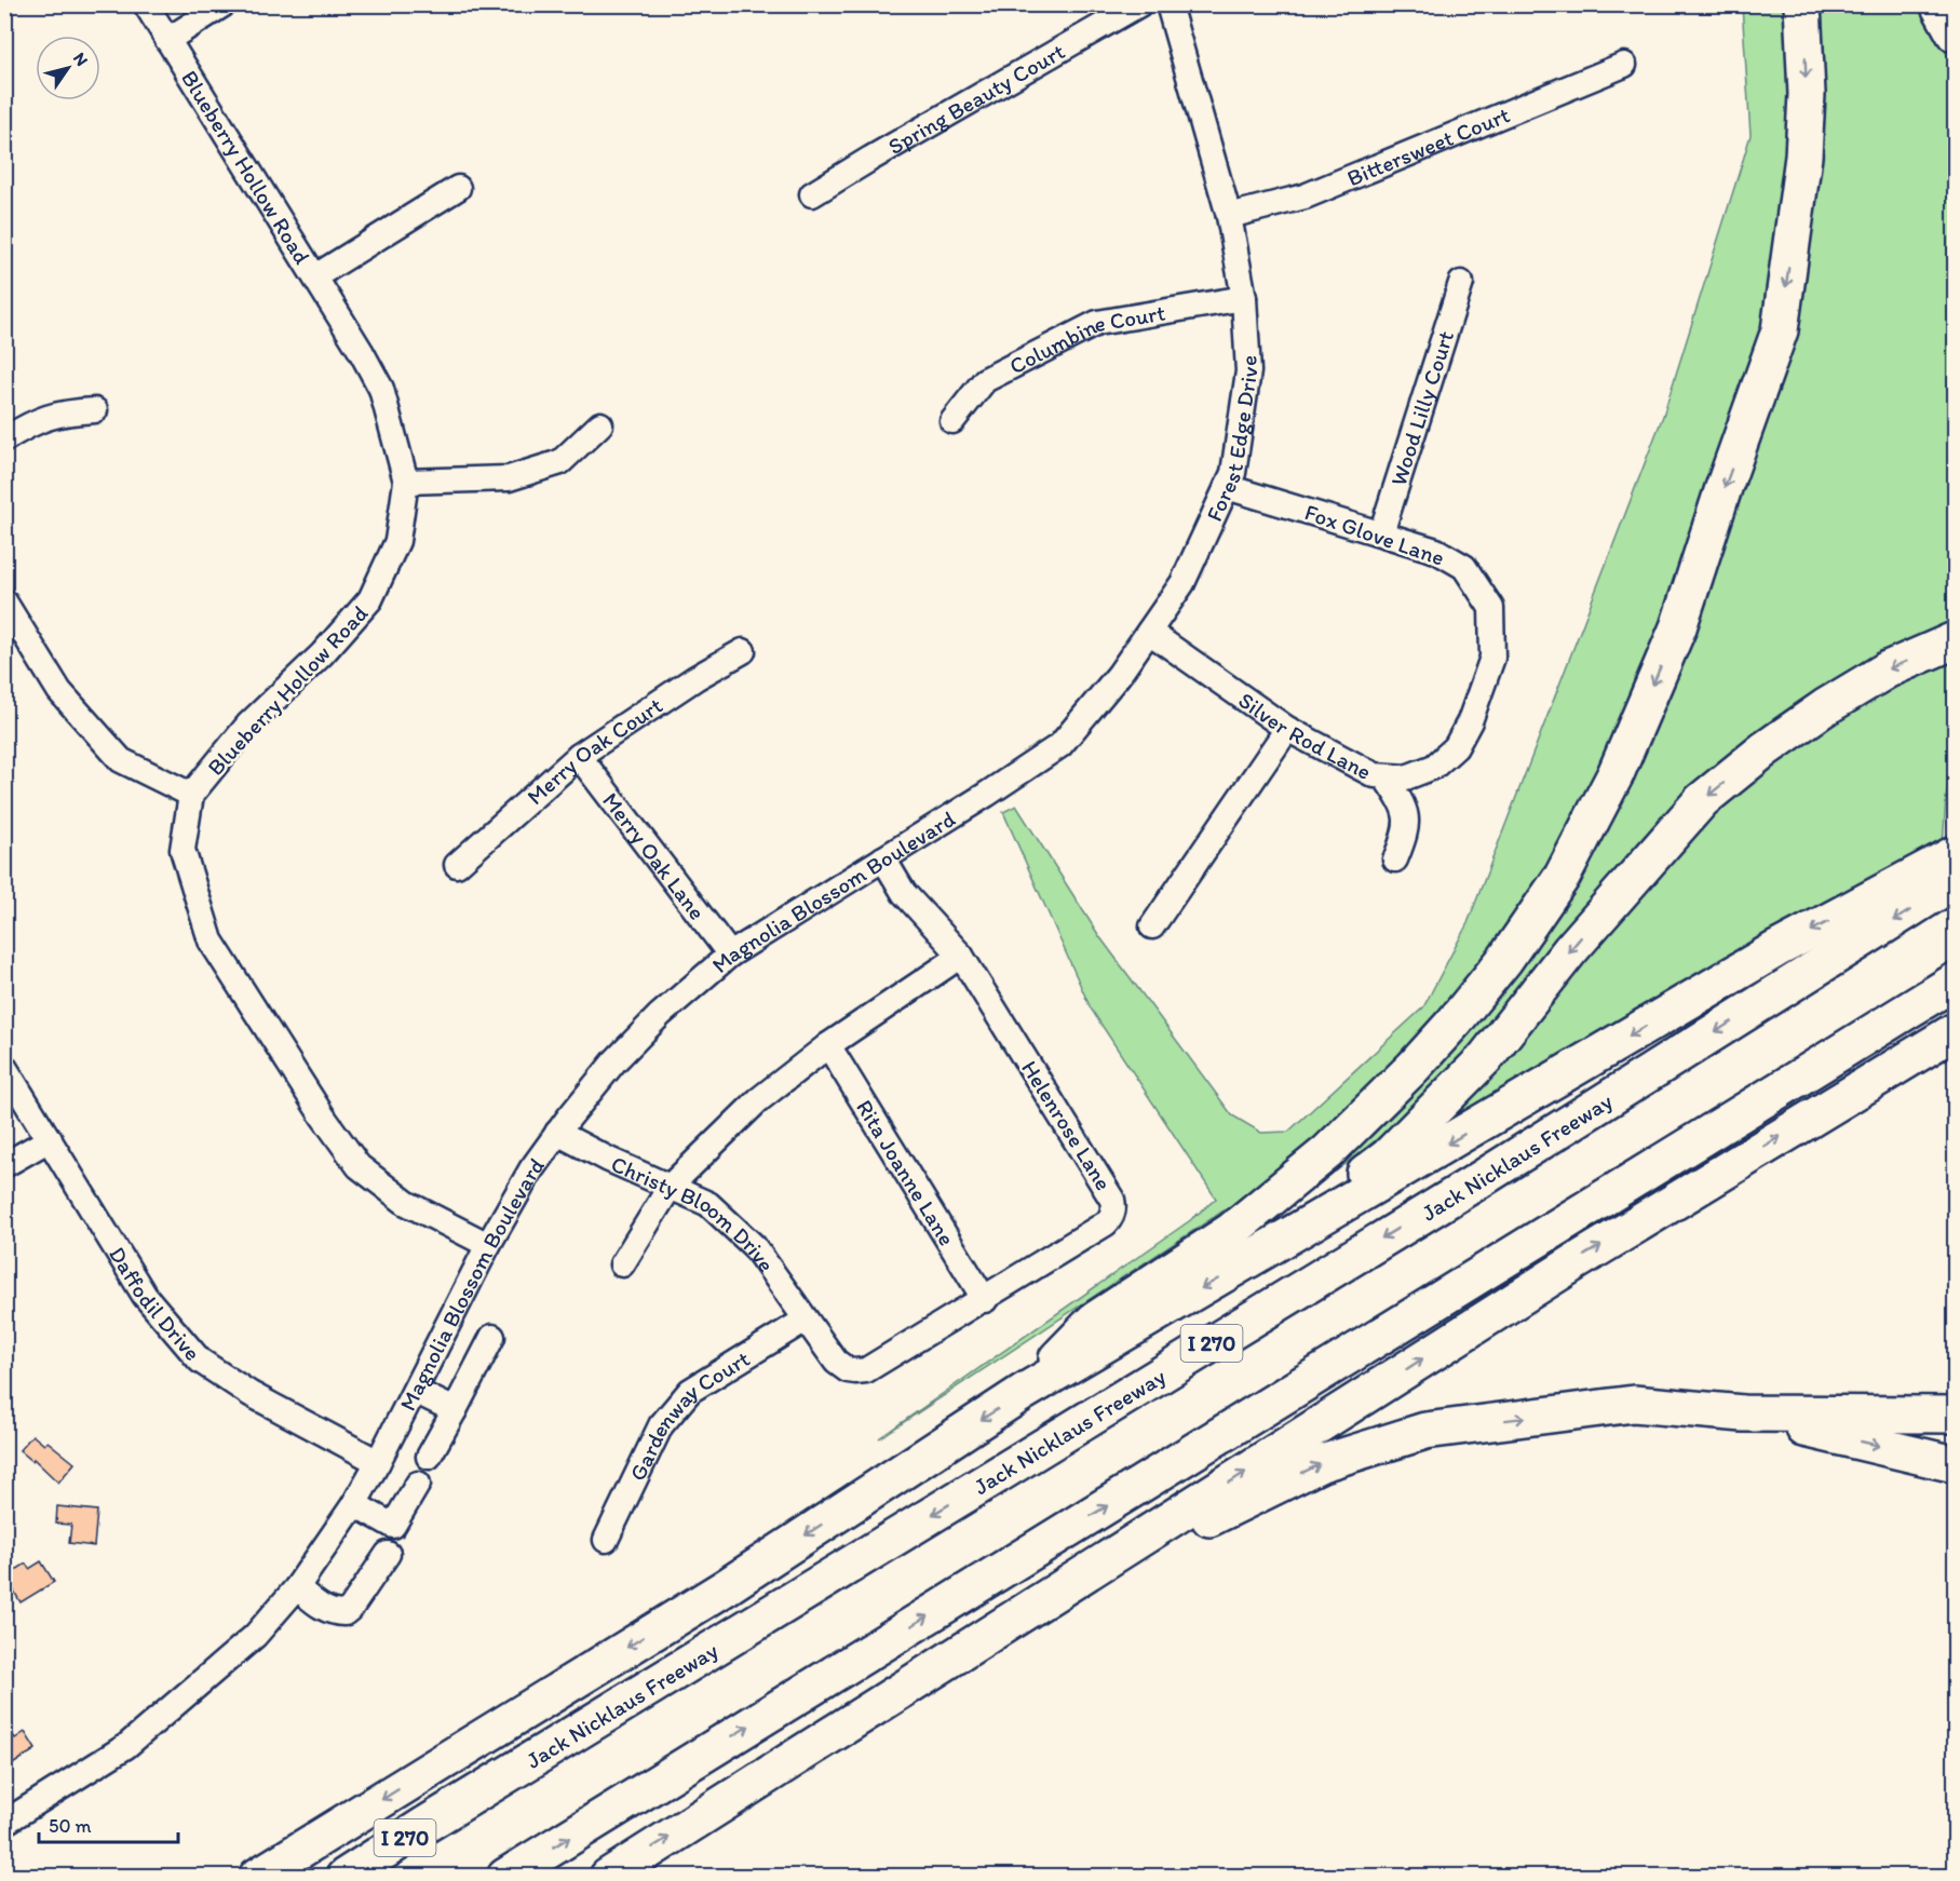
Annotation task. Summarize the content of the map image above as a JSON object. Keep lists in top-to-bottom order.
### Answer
{
  "streets": {
    "highway": ["Jack Nicklaus Freeway", "I 270"],
    "street": [
      "Spring Beauty Court",
      "Bittersweet Court",
      "Blueberry Hollow Road",
      "Columbine Court",
      "Wood Lilly Court",
      "Forest Edge Drive",
      "Fox Glove Lane",
      "Silver Rod Lane",
      "Merry Oak Court",
      "Merry Oak Lane",
      "Magnolia Blossom Boulevard",
      "Helenrose Lane",
      "Rita Joanne Lane",
      "Christy Bloom Drive",
      "Daffodil Drive",
      "Gardenway Court"
    ]
  },
  "crossings": [
    ["Bittersweet Court", "Forest Edge Drive"],
    ["Blueberry Hollow Road", "Magnolia Blossom Boulevard"],
    ["Columbine Court", "Forest Edge Drive"],
    ["Wood Lilly Court", "Fox Glove Lane"],
    ["Forest Edge Drive", "Fox Glove Lane"],
    ["Forest Edge Drive", "Silver Rod Lane"],
    ["Forest Edge Drive", "Magnolia Blossom Boulevard"],
    ["Fox Glove Lane", "Silver Rod Lane"],
    ["Merry Oak Court", "Merry Oak Lane"],
    ["Merry Oak Lane", "Magnolia Blossom Boulevard"],
    ["Magnolia Blossom Boulevard", "Helenrose Lane"],
    ["Magnolia Blossom Boulevard", "Christy Bloom Drive"],
    ["Magnolia Blossom Boulevard", "Daffodil Drive"],
    ["Helenrose Lane", "Rita Joanne Lane"],
    ["Helenrose Lane", "Christy Bloom Drive"],
    ["Helenrose Lane", "Gardenway Court"],
    ["Christy Bloom Drive", "Gardenway Court"]
  ],
  "scale_bar": "50 m",
  "north": "top right"
}
